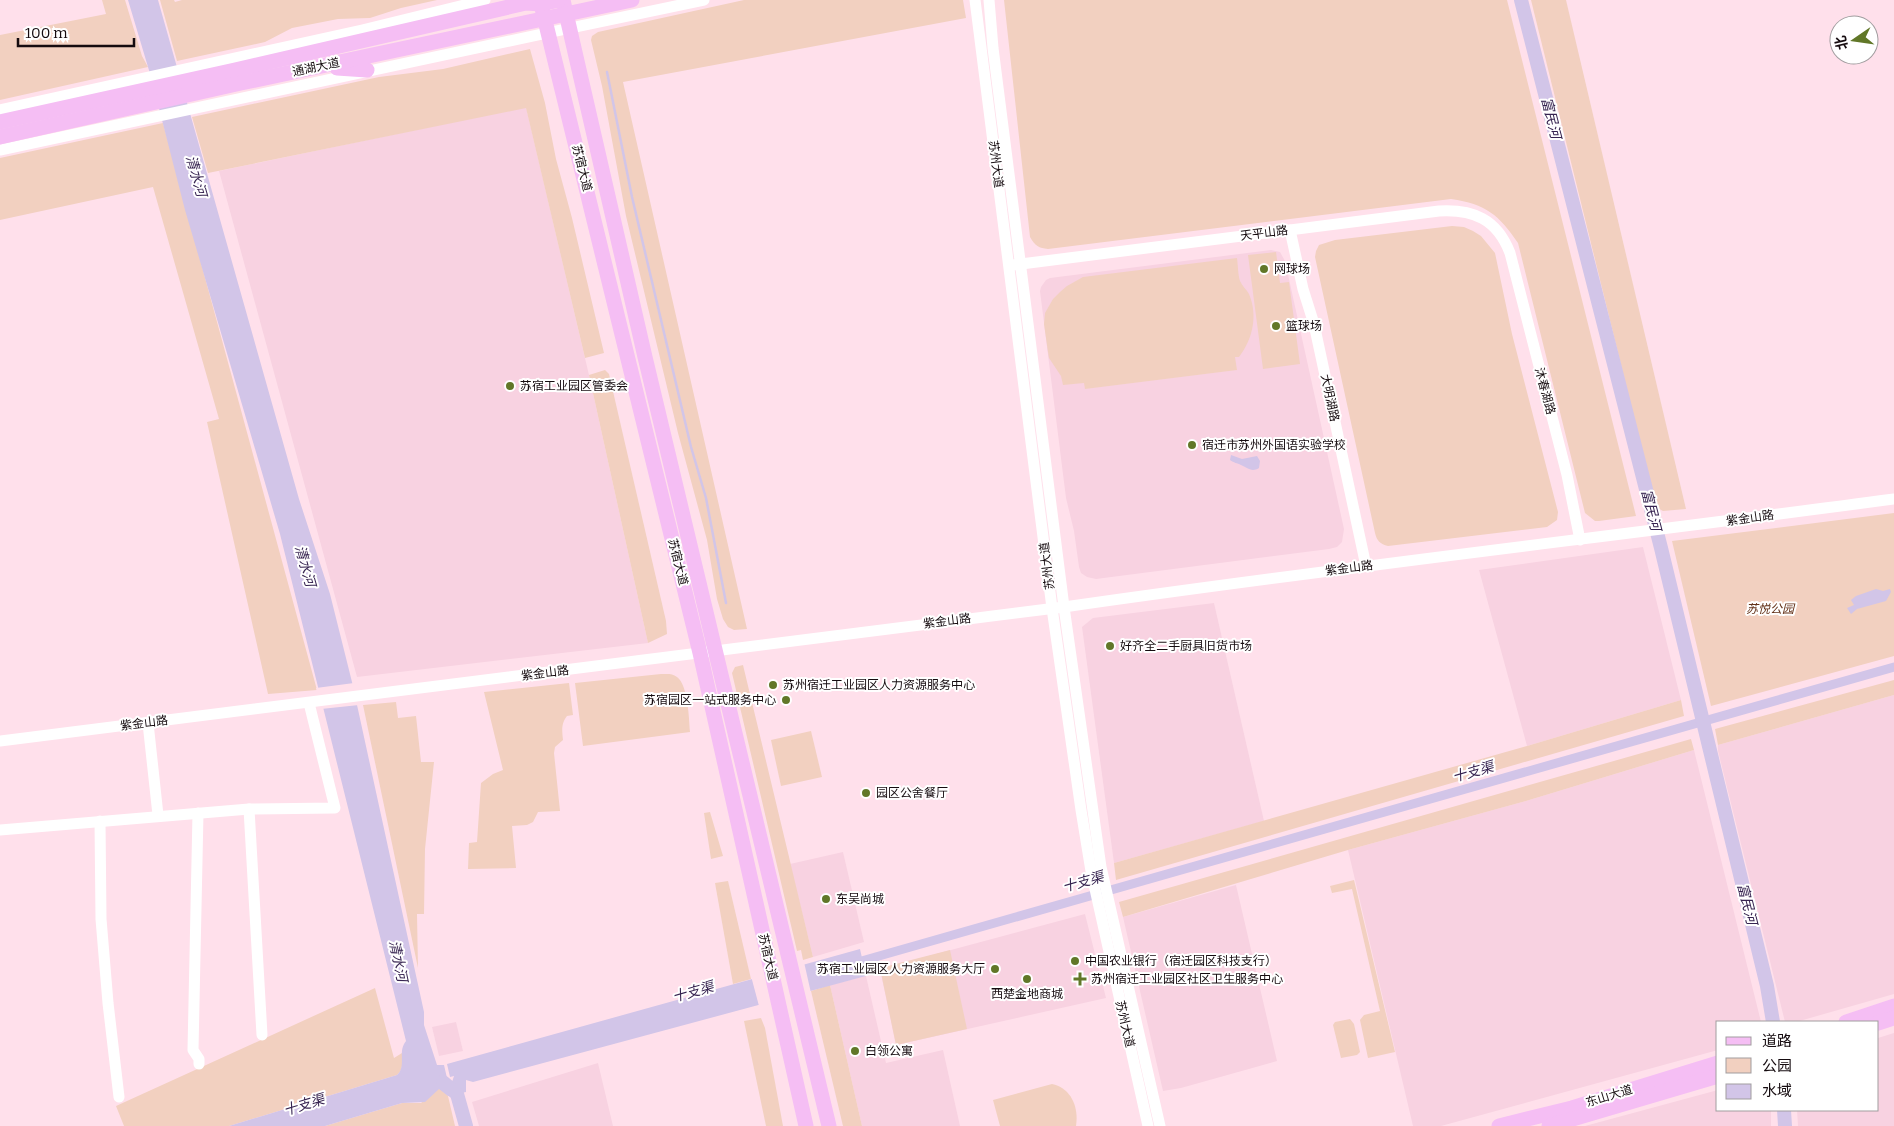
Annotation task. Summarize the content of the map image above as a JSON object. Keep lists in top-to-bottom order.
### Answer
{
  "streets": {
    "main road": ["通湖大道", "苏宿大道", "东山大道"],
    "street": [
      "苏州大道",
      "天平山路",
      "沐春湖路",
      "大明湖路",
      "紫金山路"
    ]
  },
  "crossings": [
    ["通湖大道", "苏宿大道"],
    ["苏州大道", "天平山路"],
    ["苏州大道", "紫金山路"],
    ["苏宿大道", "紫金山路"],
    ["天平山路", "沐春湖路"],
    ["天平山路", "大明湖路"],
    ["沐春湖路", "紫金山路"],
    ["大明湖路", "紫金山路"]
  ],
  "water": ["富民河", "清水河", "十支渠"],
  "parks": ["苏悦公园"],
  "places": {
    "other": [
      "网球场",
      "篮球场",
      "苏宿工业园区管委会",
      "宿迁市苏州外国语实验学校",
      "好齐全二手厨具旧货市场",
      "苏州宿迁工业园区人力资源服务中心",
      "苏宿园区一站式服务中心",
      "园区公舍餐厅",
      "东吴尚城",
      "中国农业银行（宿迁园区科技支行）",
      "苏宿工业园区人力资源服务大厅",
      "西楚金地商城",
      "白领公寓"
    ],
    "health": ["苏州宿迁工业园区社区卫生服务中心"]
  },
  "legend": ["道路", "公园", "水域"],
  "scale_bar": "100 m",
  "north": "left"
}
